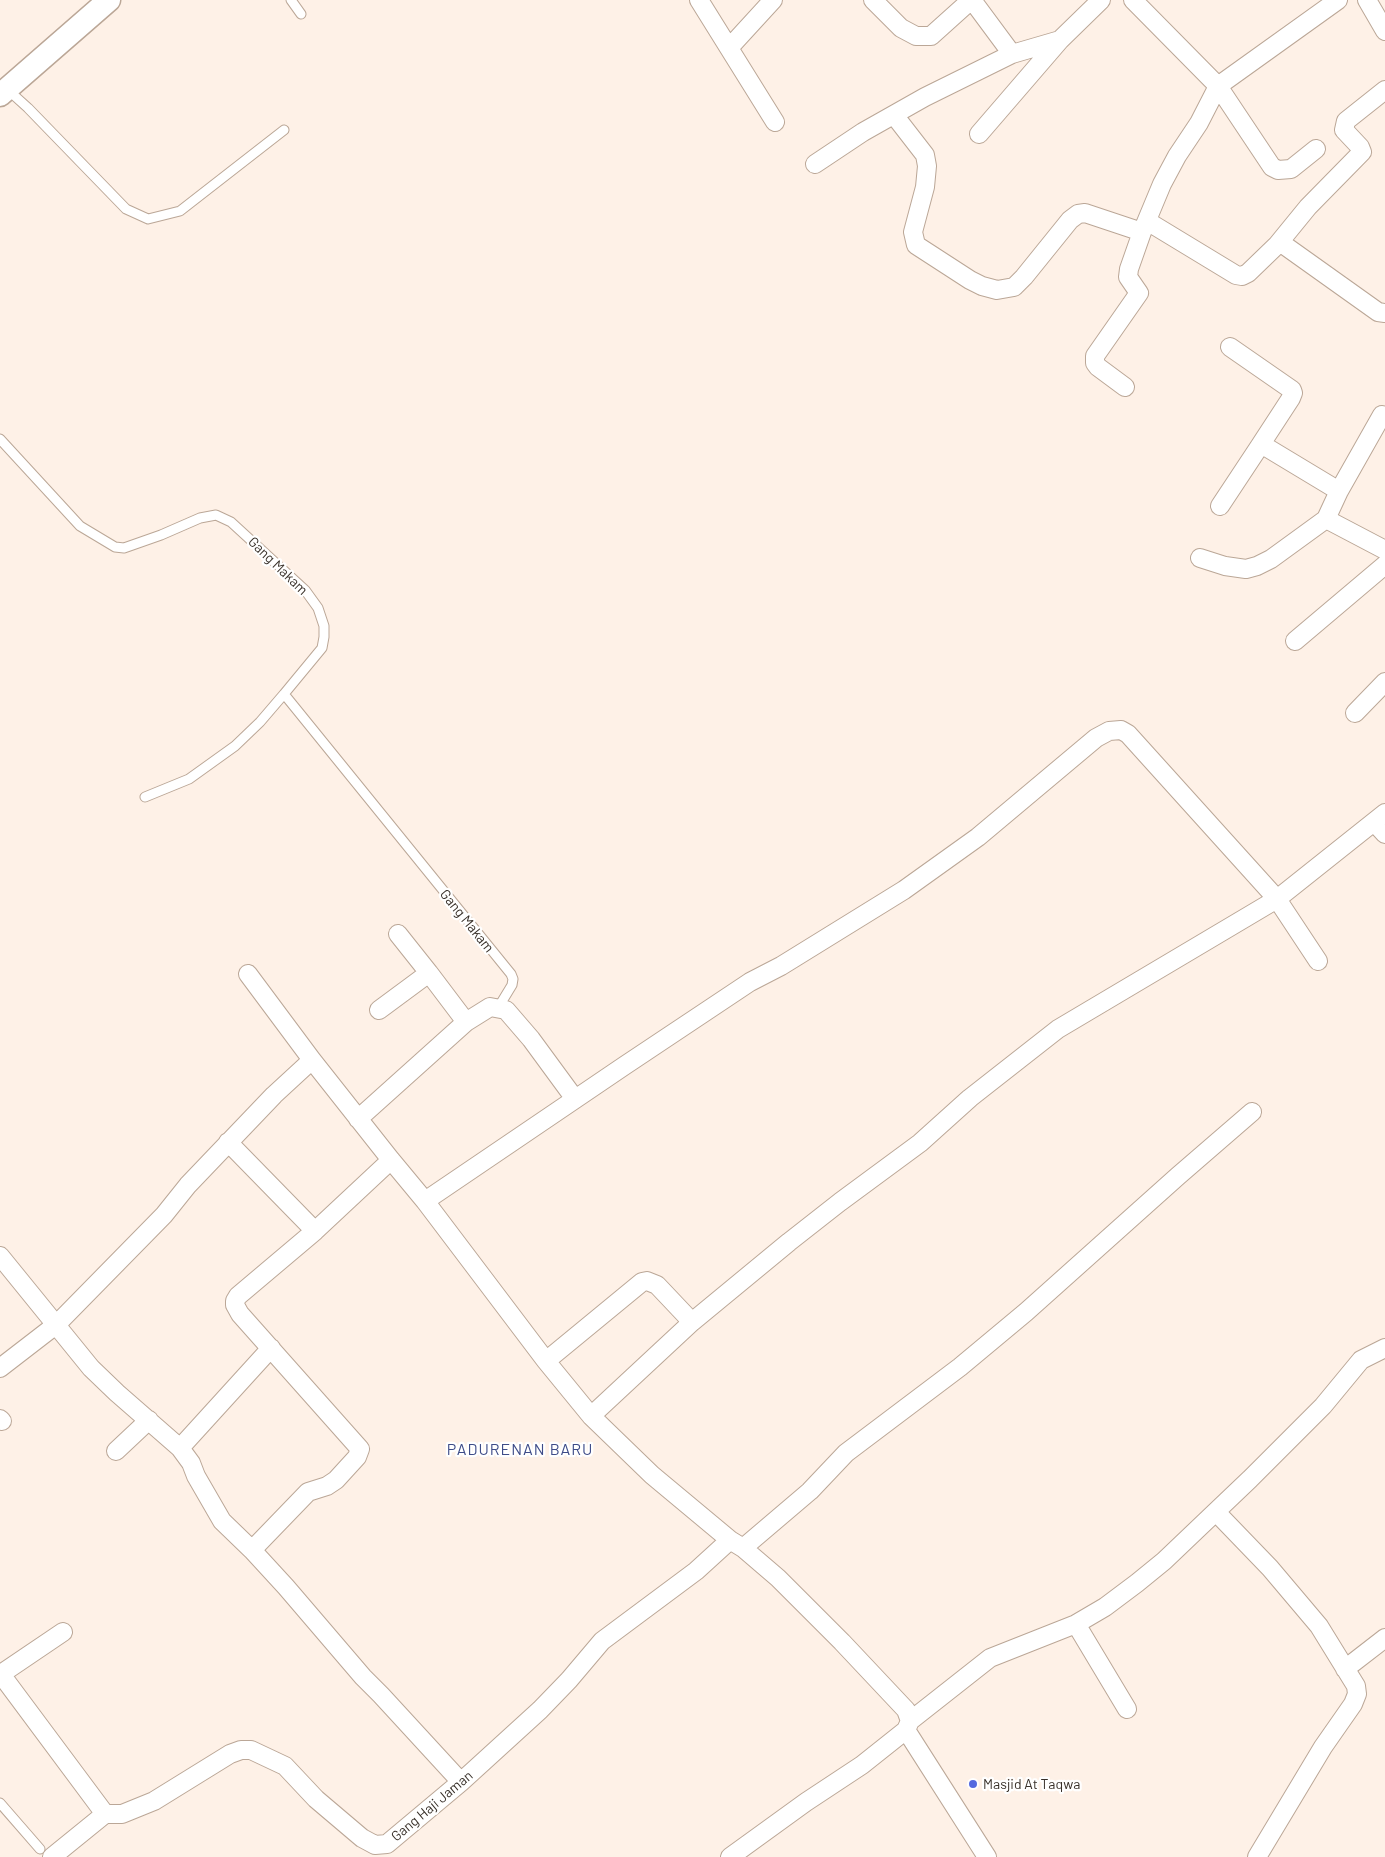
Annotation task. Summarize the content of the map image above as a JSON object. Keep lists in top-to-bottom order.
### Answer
{
  "streets": {
    "street": ["Gang Haji Jaman"],
    "lane": ["Gang Makam"]
  },
  "districts": ["PADURENAN BARU"],
  "places": ["Masjid At Taqwa"]
}
